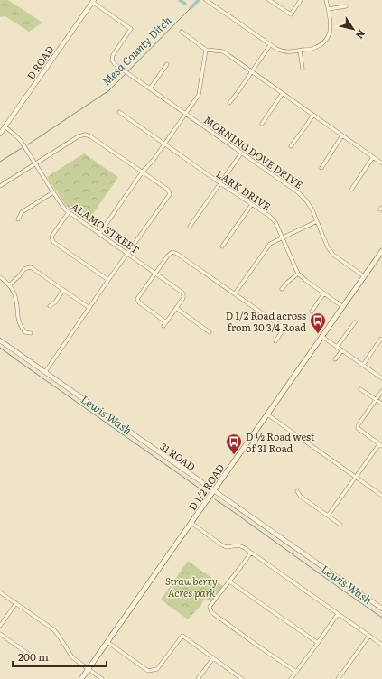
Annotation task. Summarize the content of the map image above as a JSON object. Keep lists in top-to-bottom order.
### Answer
{
  "streets": {
    "main road": ["D 1/2 ROAD"],
    "street": [
      "D ROAD",
      "MORNING DOVE DRIVE",
      "LARK DRIVE",
      "ALAMO STREET",
      "31 ROAD"
    ]
  },
  "crossings": [
    ["D ROAD", "MORNING DOVE DRIVE"],
    ["D ROAD", "ALAMO STREET"],
    ["MORNING DOVE DRIVE", "D 1/2 ROAD"],
    ["LARK DRIVE", "D 1/2 ROAD"],
    ["31 ROAD", "D 1/2 ROAD"]
  ],
  "water": ["Mesa County Ditch", "Lewis Wash"],
  "parks": ["Strawberry Acres park"],
  "places": {
    "bus stop": ["D 1/2 Road across from 30 3/4 Road", "D ½ Road west of 31 Road"]
  },
  "scale_bar": "200 m",
  "north": "bottom right"
}
